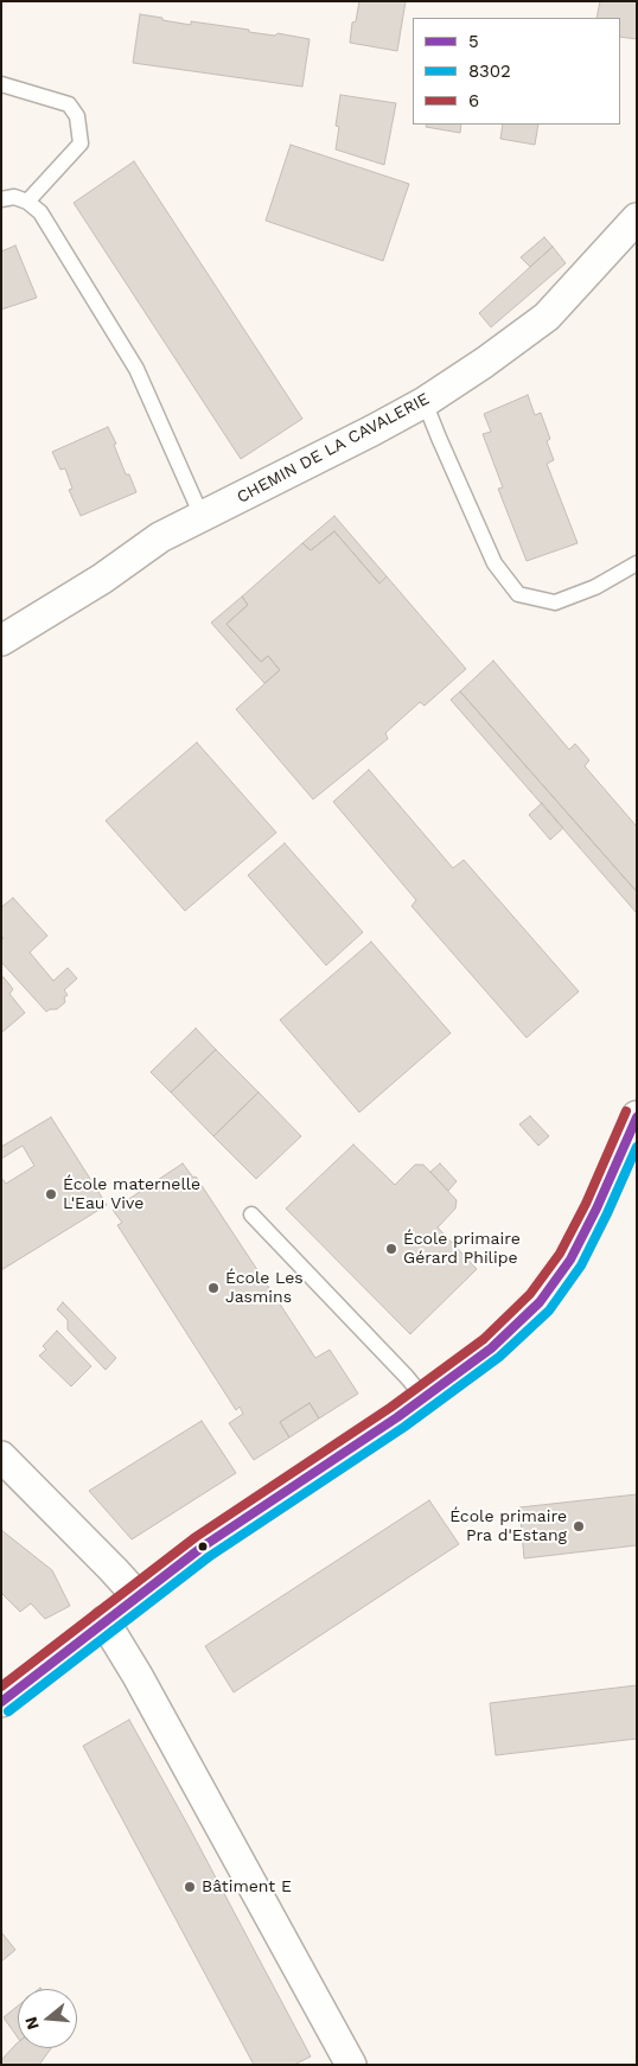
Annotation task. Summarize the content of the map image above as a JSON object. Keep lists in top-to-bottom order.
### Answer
{
  "streets": {
    "street": ["CHEMIN DE LA CAVALERIE"]
  },
  "places": [
    "École maternelle L'Eau Vive",
    "École primaire Gérard Philipe",
    "École Les Jasmins",
    "École primaire Pra d'Estang",
    "Bâtiment E"
  ],
  "lines": ["transit line 6", "transit line 5", "transit line 8302"],
  "legend": ["5", "8302", "6"],
  "north": "left"
}
